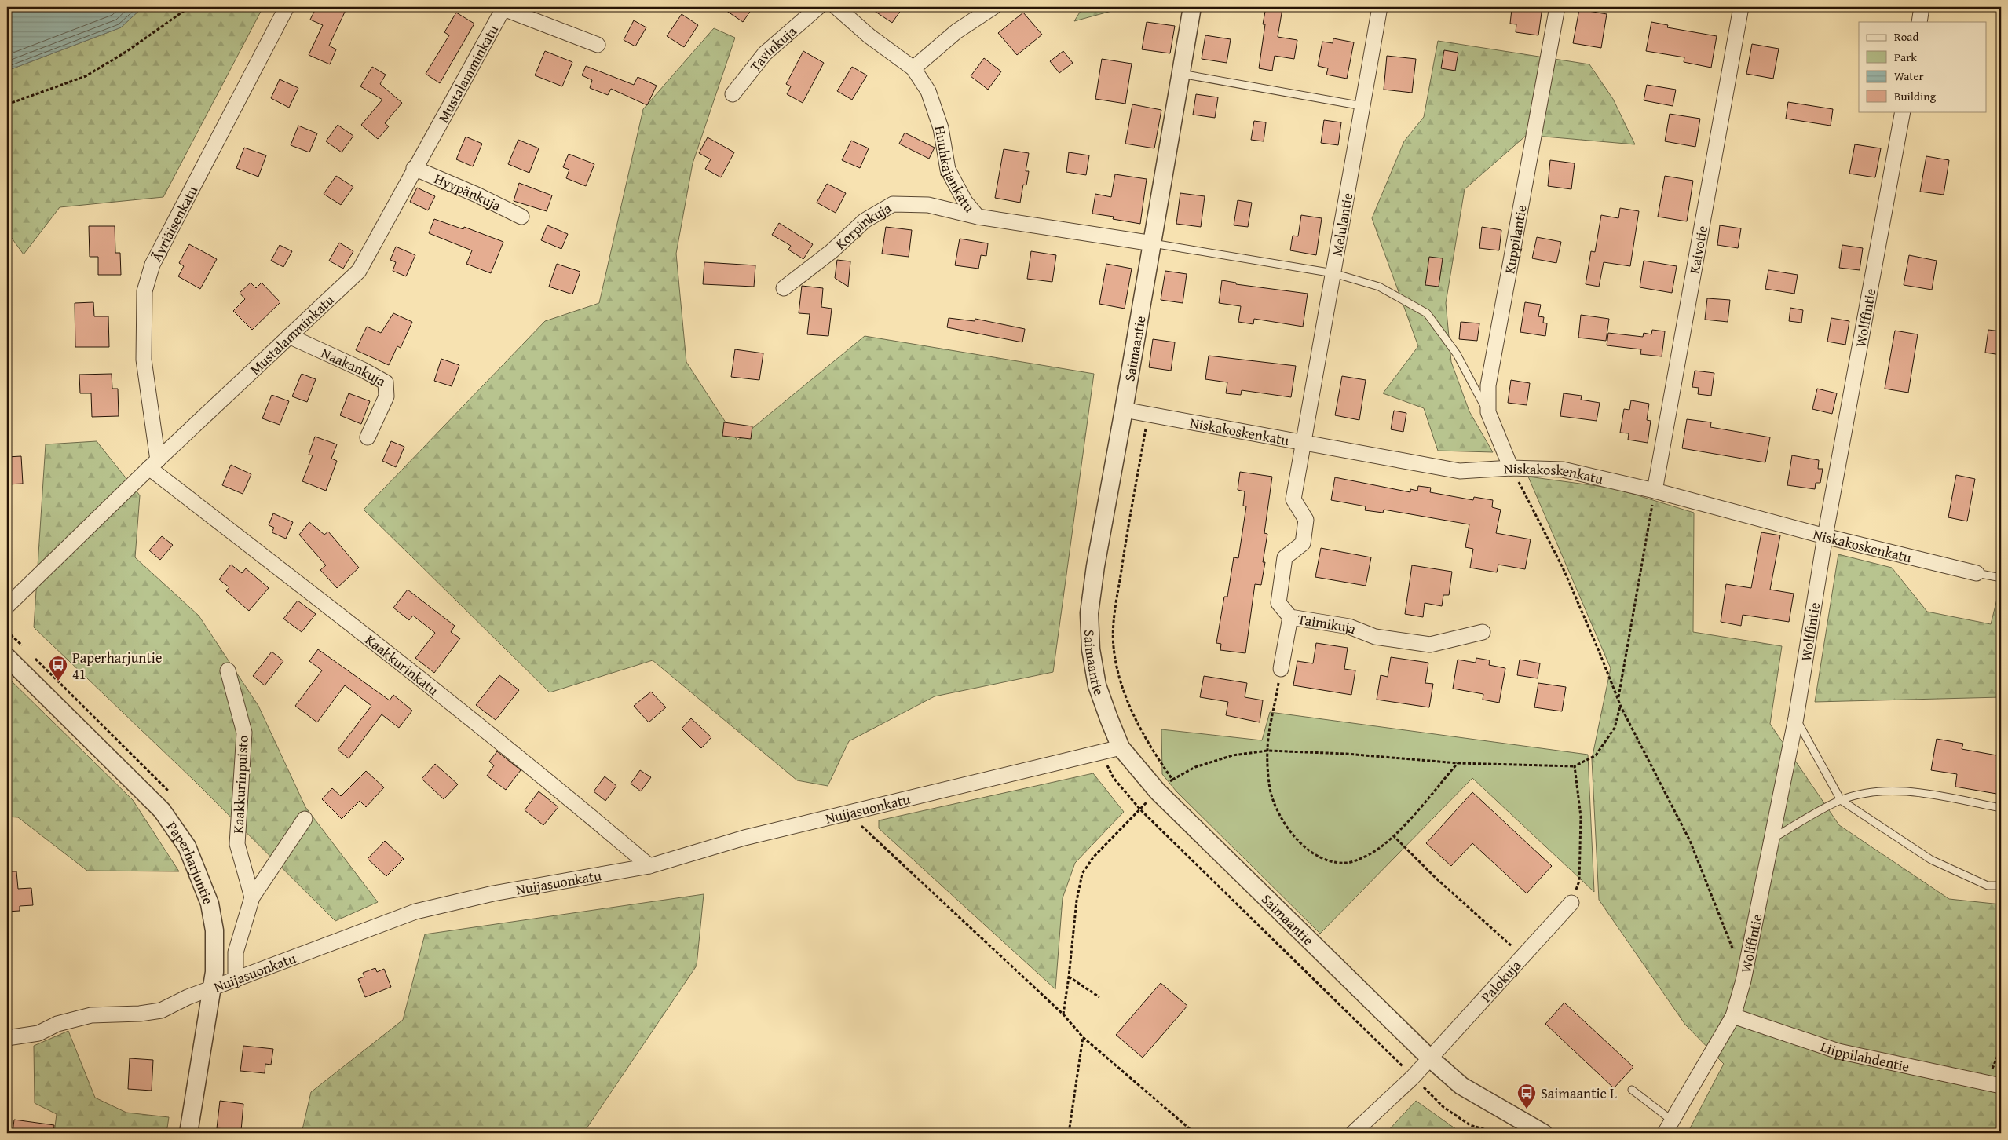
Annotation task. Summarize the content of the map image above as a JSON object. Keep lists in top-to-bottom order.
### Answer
{
  "streets": {
    "street": [
      "Tavinkuja",
      "Mustalamminkatu",
      "Huuhkajankatu",
      "Hyypänkuja",
      "Äyriäisenkatu",
      "Melulantie",
      "Korpinkuja",
      "Kuppilantie",
      "Kaivotie",
      "Wolffintie",
      "Saimaantie",
      "Naakankuja",
      "Niskakoskenkatu",
      "Taimikuja",
      "Kaakkurinkatu",
      "Kaakkurinpuisto",
      "Nuijasuonkatu",
      "Paperharjuntie",
      "Palokuja",
      "Liippilahdentie"
    ]
  },
  "crossings": [
    ["Mustalamminkatu", "Hyypänkuja"],
    ["Mustalamminkatu", "Äyriäisenkatu"],
    ["Mustalamminkatu", "Naakankuja"],
    ["Mustalamminkatu", "Kaakkurinkatu"],
    ["Huuhkajankatu", "Korpinkuja"],
    ["Huuhkajankatu", "Saimaantie"],
    ["Äyriäisenkatu", "Kaakkurinkatu"],
    ["Melulantie", "Niskakoskenkatu"],
    ["Melulantie", "Taimikuja"],
    ["Kuppilantie", "Niskakoskenkatu"],
    ["Kaivotie", "Niskakoskenkatu"],
    ["Wolffintie", "Niskakoskenkatu"],
    ["Wolffintie", "Liippilahdentie"],
    ["Saimaantie", "Niskakoskenkatu"],
    ["Saimaantie", "Nuijasuonkatu"],
    ["Saimaantie", "Palokuja"],
    ["Niskakoskenkatu", "Taimikuja"],
    ["Kaakkurinkatu", "Nuijasuonkatu"],
    ["Nuijasuonkatu", "Paperharjuntie"]
  ],
  "places": {
    "bus stop": ["Paperharjuntie 41", "Saimaantie L"]
  },
  "legend": [
    "Road",
    "Park",
    "Water",
    "Building"
  ]
}
